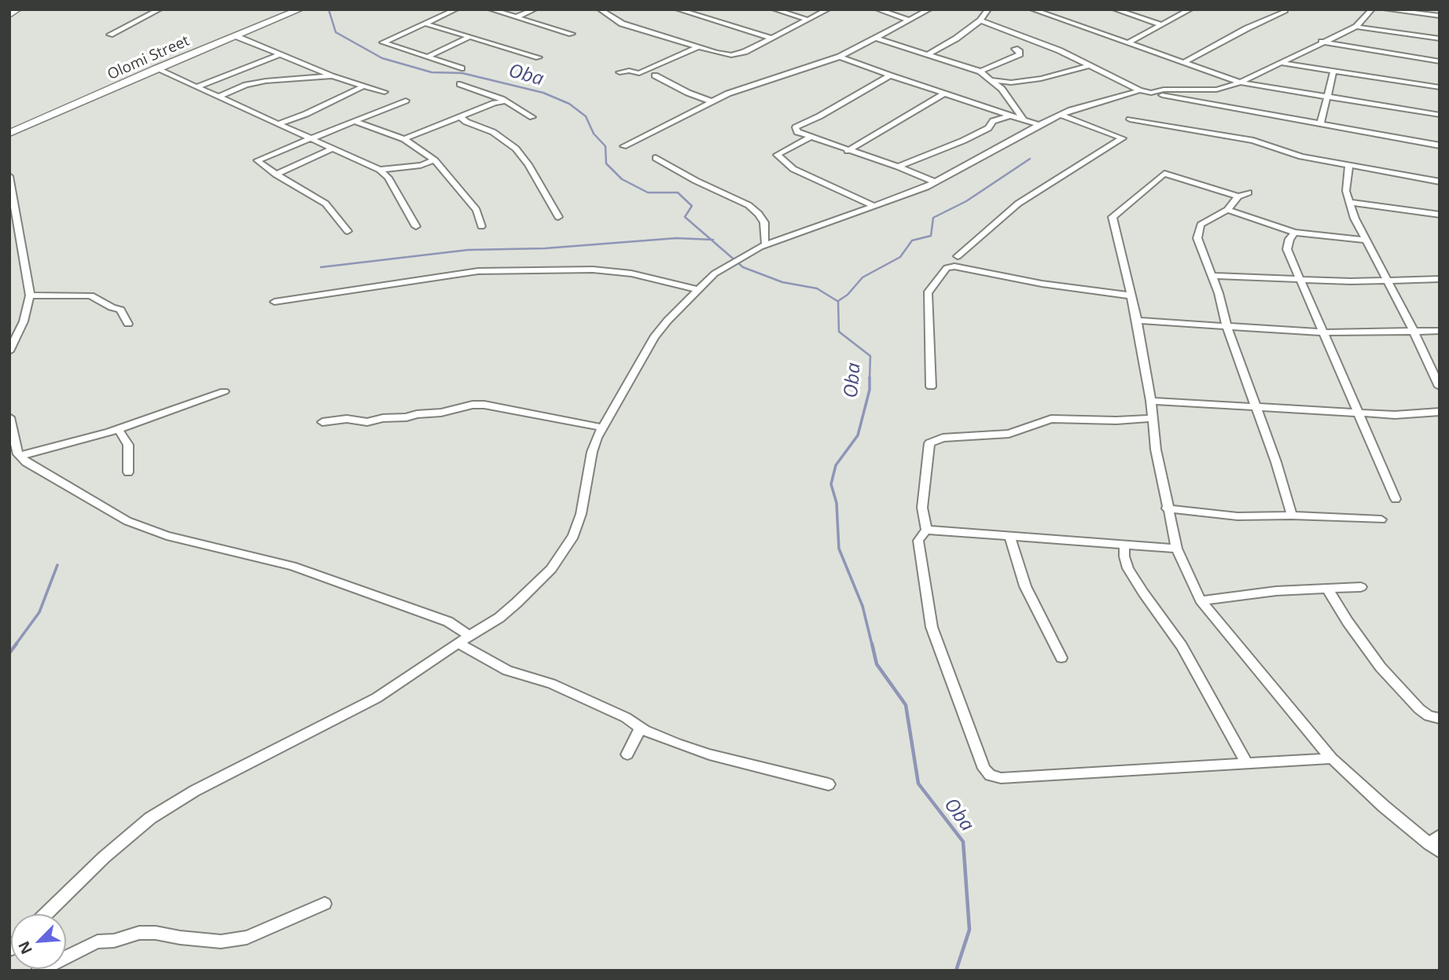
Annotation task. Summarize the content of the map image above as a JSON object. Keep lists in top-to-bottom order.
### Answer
{
  "streets": {
    "main road": ["Olomi Street"]
  },
  "water": ["Oba"],
  "north": "bottom left"
}
